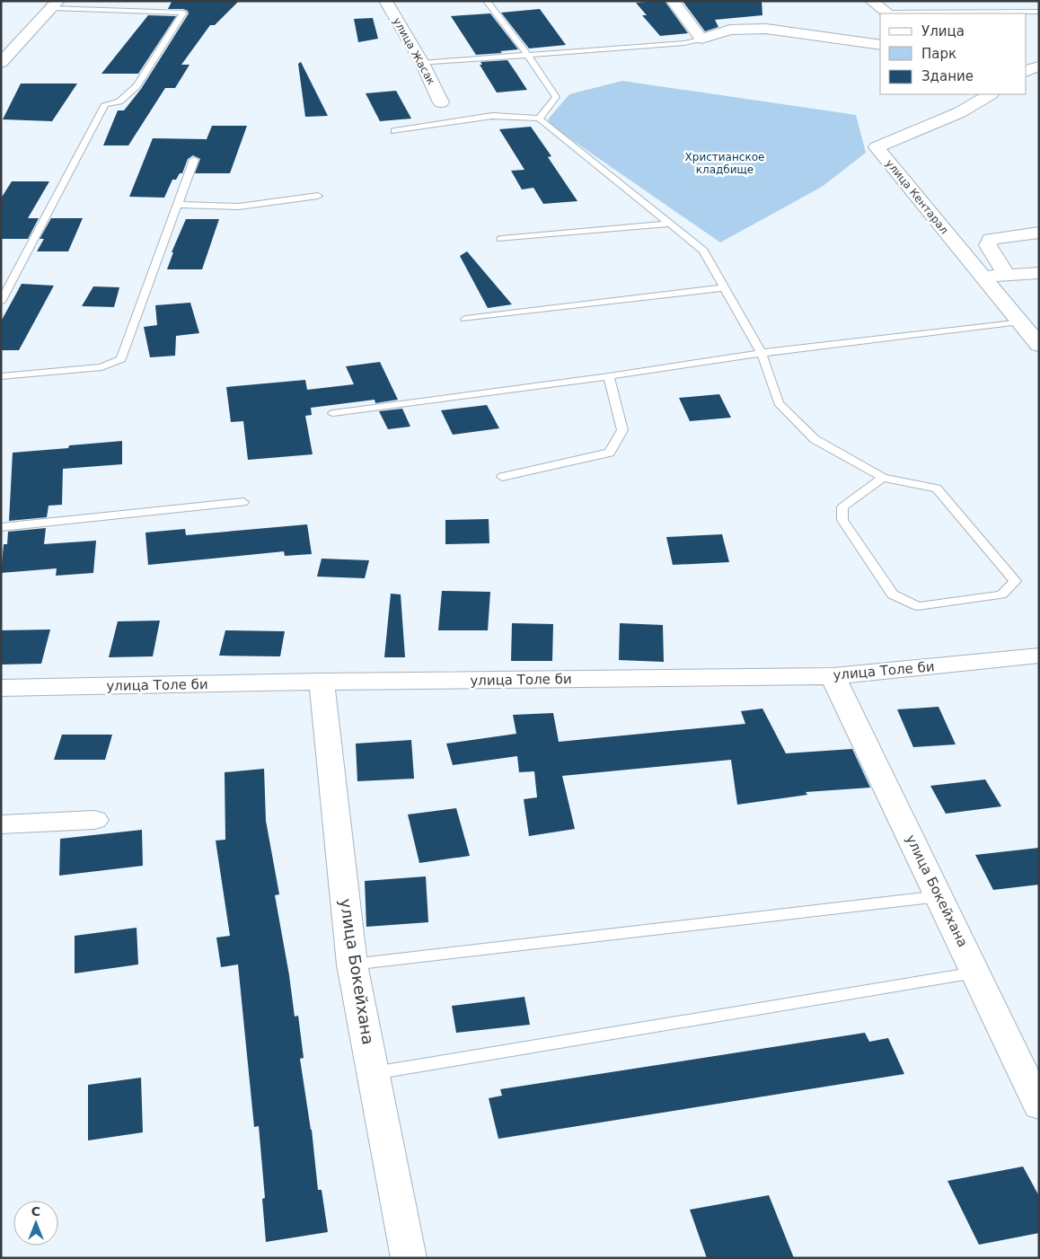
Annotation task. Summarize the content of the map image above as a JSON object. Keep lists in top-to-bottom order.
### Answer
{
  "streets": {
    "street": [
      "улица Жасак",
      "улица Кентарал",
      "улица Толе би",
      "улица Бокейхана"
    ]
  },
  "crossings": [
    ["улица Толе би", "улица Бокейхана"]
  ],
  "parks": ["Христианское кладбище"],
  "legend": ["Улица", "Парк", "Здание"],
  "north": "top"
}
